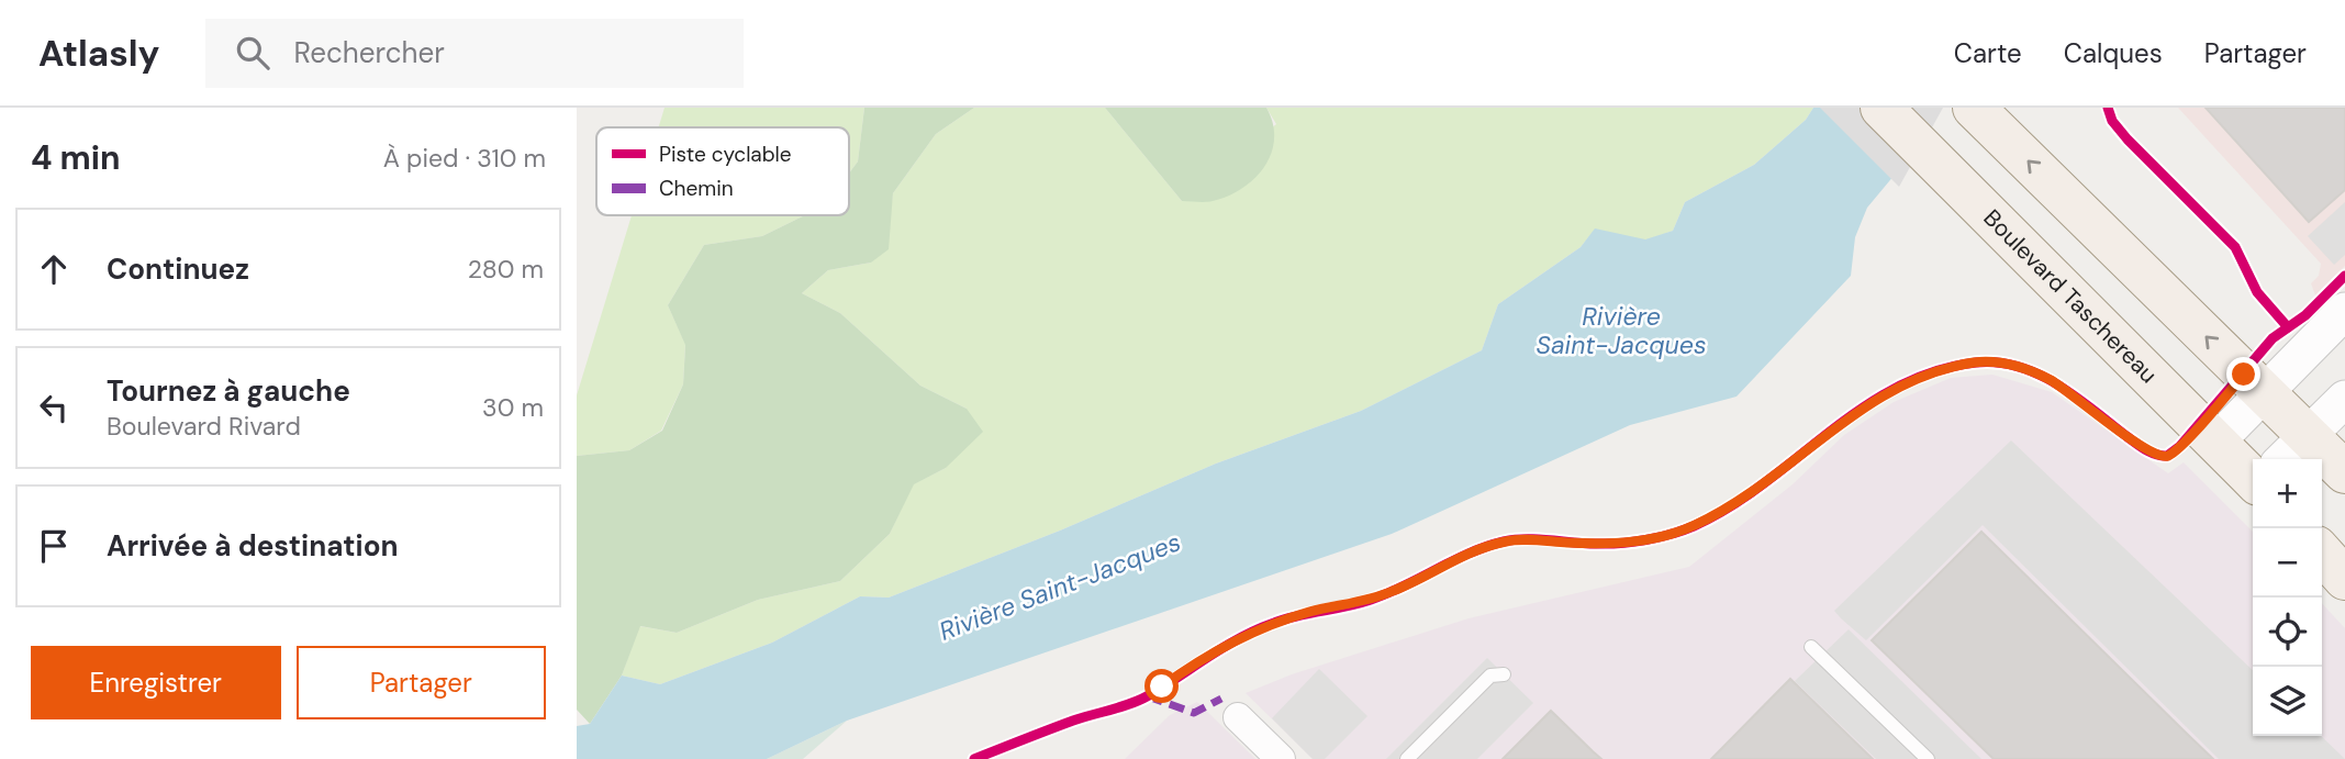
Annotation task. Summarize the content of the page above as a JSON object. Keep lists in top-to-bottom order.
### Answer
{
  "streets": {
    "main road": ["Boulevard Taschereau"]
  },
  "water": ["Rivière Saint-Jacques"],
  "legend": ["Piste cyclable", "Chemin"],
  "page": {
    "header": "Atlasly",
    "search": "Rechercher",
    "nav": ["Carte", "Calques", "Partager"],
    "heading": ["4 min", "À pied · 310 m"],
    "list": [
      ["Continuez", "280 m"],
      ["Tournez à gauche", "Boulevard Rivard", "30 m"],
      "Arrivée à destination"
    ],
    "map_buttons": ["+", "−"],
    "buttons": ["Enregistrer", "Partager"]
  }
}
